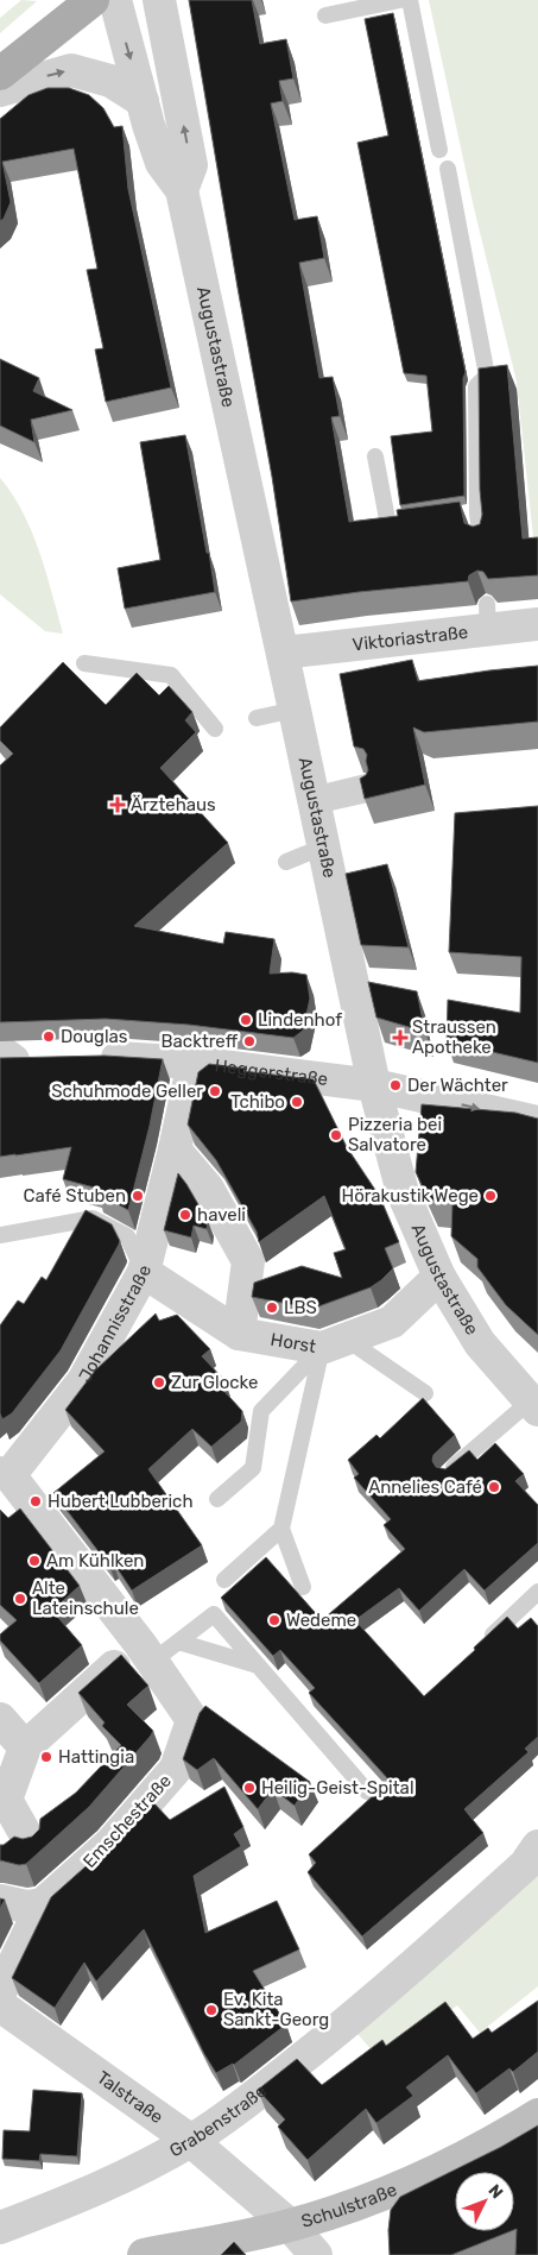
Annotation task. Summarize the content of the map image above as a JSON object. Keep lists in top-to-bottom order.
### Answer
{
  "streets": {
    "main road": ["Schulstraße"],
    "street": [
      "Augustastraße",
      "Viktoriastraße",
      "Heggerstraße",
      "Johannisstraße",
      "Horst",
      "Emschestraße",
      "Talstraße",
      "Grabenstraße"
    ]
  },
  "crossings": [
    ["Augustastraße", "Viktoriastraße"],
    ["Augustastraße", "Heggerstraße"],
    ["Augustastraße", "Horst"],
    ["Heggerstraße", "Johannisstraße"],
    ["Johannisstraße", "Horst"],
    ["Johannisstraße", "Emschestraße"],
    ["Emschestraße", "Talstraße"],
    ["Talstraße", "Grabenstraße"],
    ["Talstraße", "Schulstraße"]
  ],
  "one_way": ["Heggerstraße"],
  "places": {
    "health": ["Ärztehaus", "Straussen Apotheke"],
    "other": [
      "Lindenhof",
      "Douglas",
      "Backtreff",
      "Der Wächter",
      "Schuhmode Geller",
      "Tchibo",
      "Pizzeria bei Salvatore",
      "Café Stuben",
      "Hörakustik Wege",
      "haveli",
      "LBS",
      "Zur Glocke",
      "Annelies Café",
      "Hubert Lubberich",
      "Am Kühlken",
      "Alte Lateinschule",
      "Wedeme",
      "Hattingia",
      "Heilig-Geist-Spital",
      "Ev. Kita Sankt-Georg"
    ]
  },
  "north": "top right"
}
